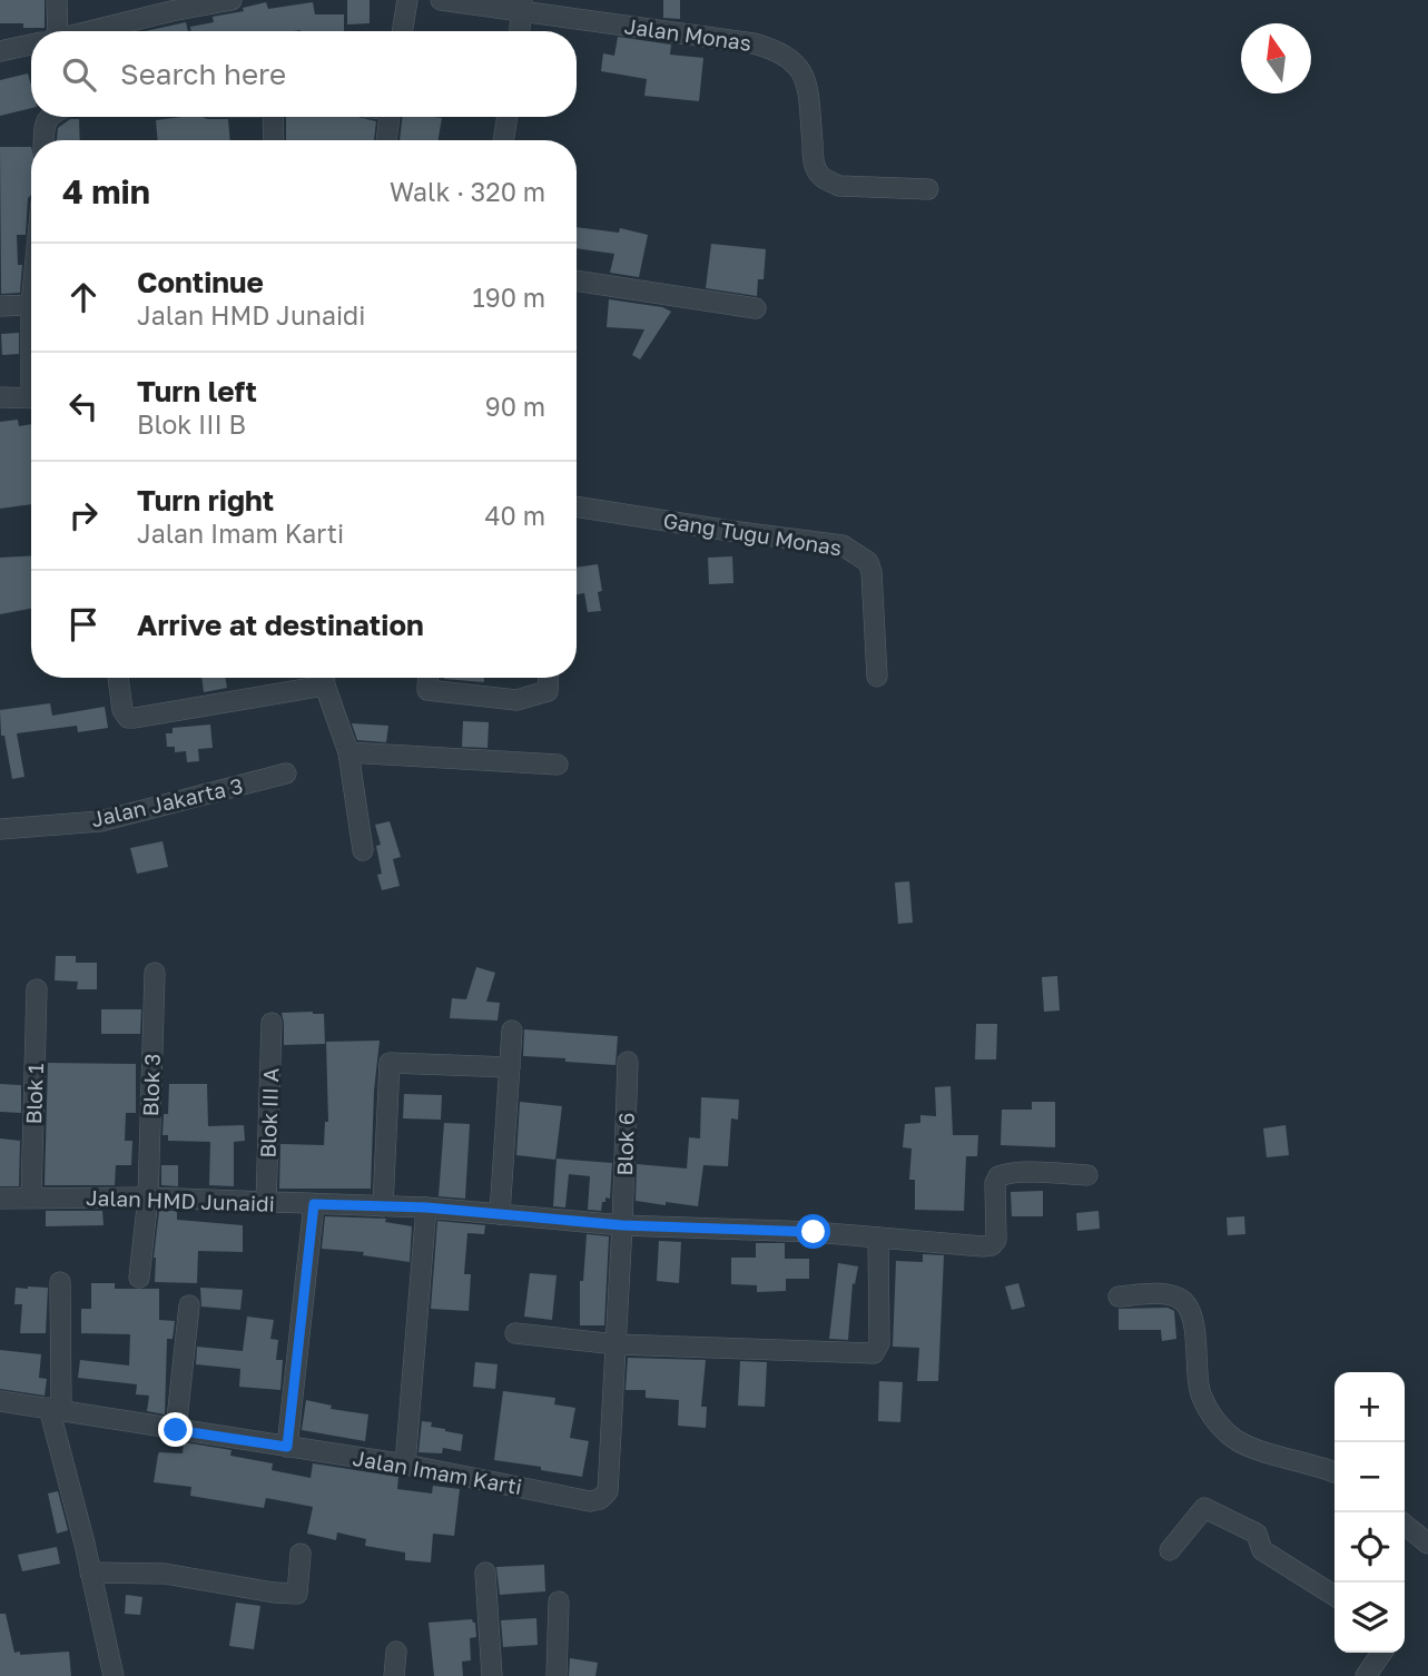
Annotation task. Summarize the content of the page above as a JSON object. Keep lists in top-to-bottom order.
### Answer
{
  "streets": {
    "street": [
      "Jalan Monas",
      "Gang Tugu Monas",
      "Jalan Jakarta 3",
      "Blok 3",
      "Blok 1",
      "Blok III A",
      "Blok 6",
      "Jalan HMD Junaidi",
      "Jalan Imam Karti"
    ]
  },
  "crossings": [
    ["Blok 3", "Jalan HMD Junaidi"],
    ["Blok 1", "Jalan HMD Junaidi"],
    ["Blok III A", "Jalan HMD Junaidi"],
    ["Blok 6", "Jalan HMD Junaidi"],
    ["Blok 6", "Jalan Imam Karti"],
    ["Jalan HMD Junaidi", "Jalan Imam Karti"]
  ],
  "north": "top",
  "page": {
    "search": "Search here",
    "heading": ["4 min", "Walk · 320 m"],
    "list": [
      ["Continue", "Jalan HMD Junaidi", "190 m"],
      ["Turn left", "Blok III B", "90 m"],
      ["Turn right", "Jalan Imam Karti", "40 m"],
      "Arrive at destination"
    ],
    "map_buttons": ["+", "−"]
  }
}
